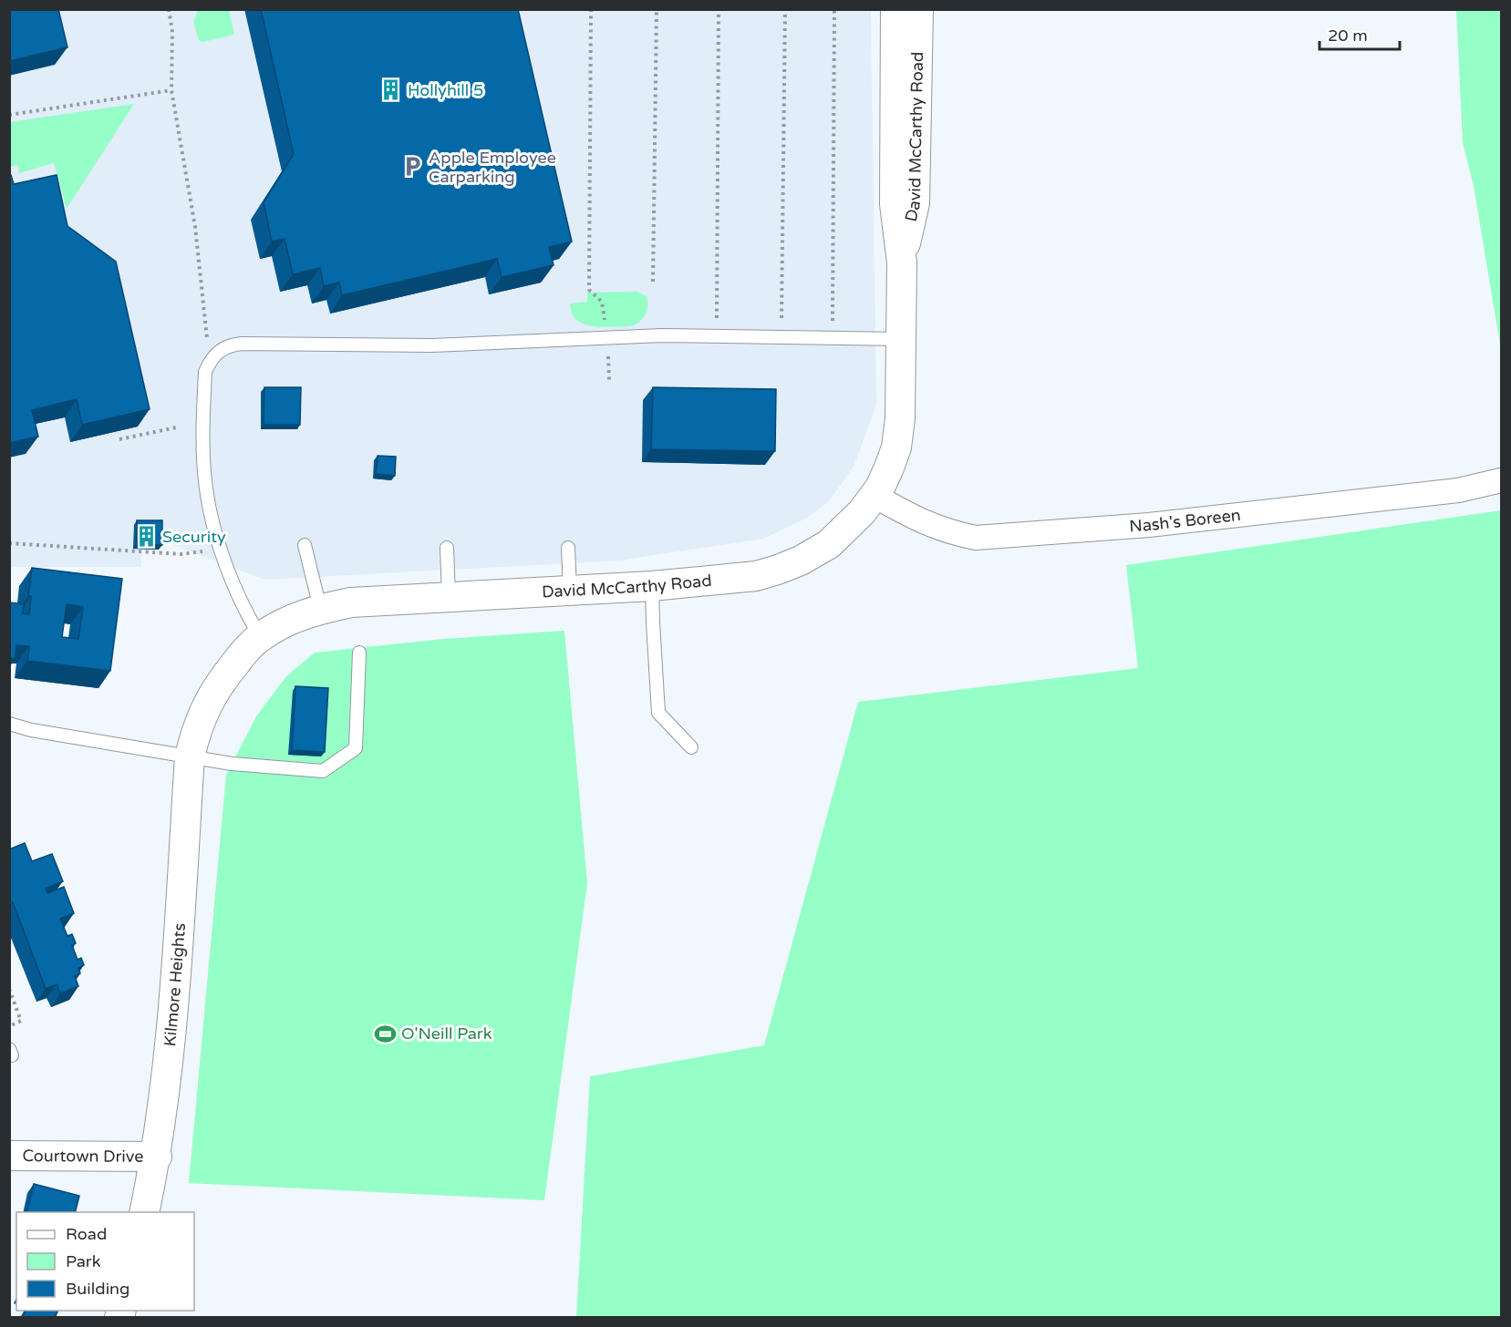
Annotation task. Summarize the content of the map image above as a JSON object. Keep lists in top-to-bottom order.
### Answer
{
  "streets": {
    "street": [
      "David McCarthy Road",
      "Nash's Boreen",
      "Kilmore Heights",
      "Courtown Drive"
    ]
  },
  "crossings": [
    ["David McCarthy Road", "Nash's Boreen"],
    ["David McCarthy Road", "Kilmore Heights"],
    ["Kilmore Heights", "Courtown Drive"]
  ],
  "places": {
    "building": ["Hollyhill 5", "Security"],
    "parking": ["Apple Employee Carparking"],
    "sports": ["O'Neill Park"]
  },
  "legend": ["Road", "Park", "Building"],
  "scale_bar": "20 m"
}
